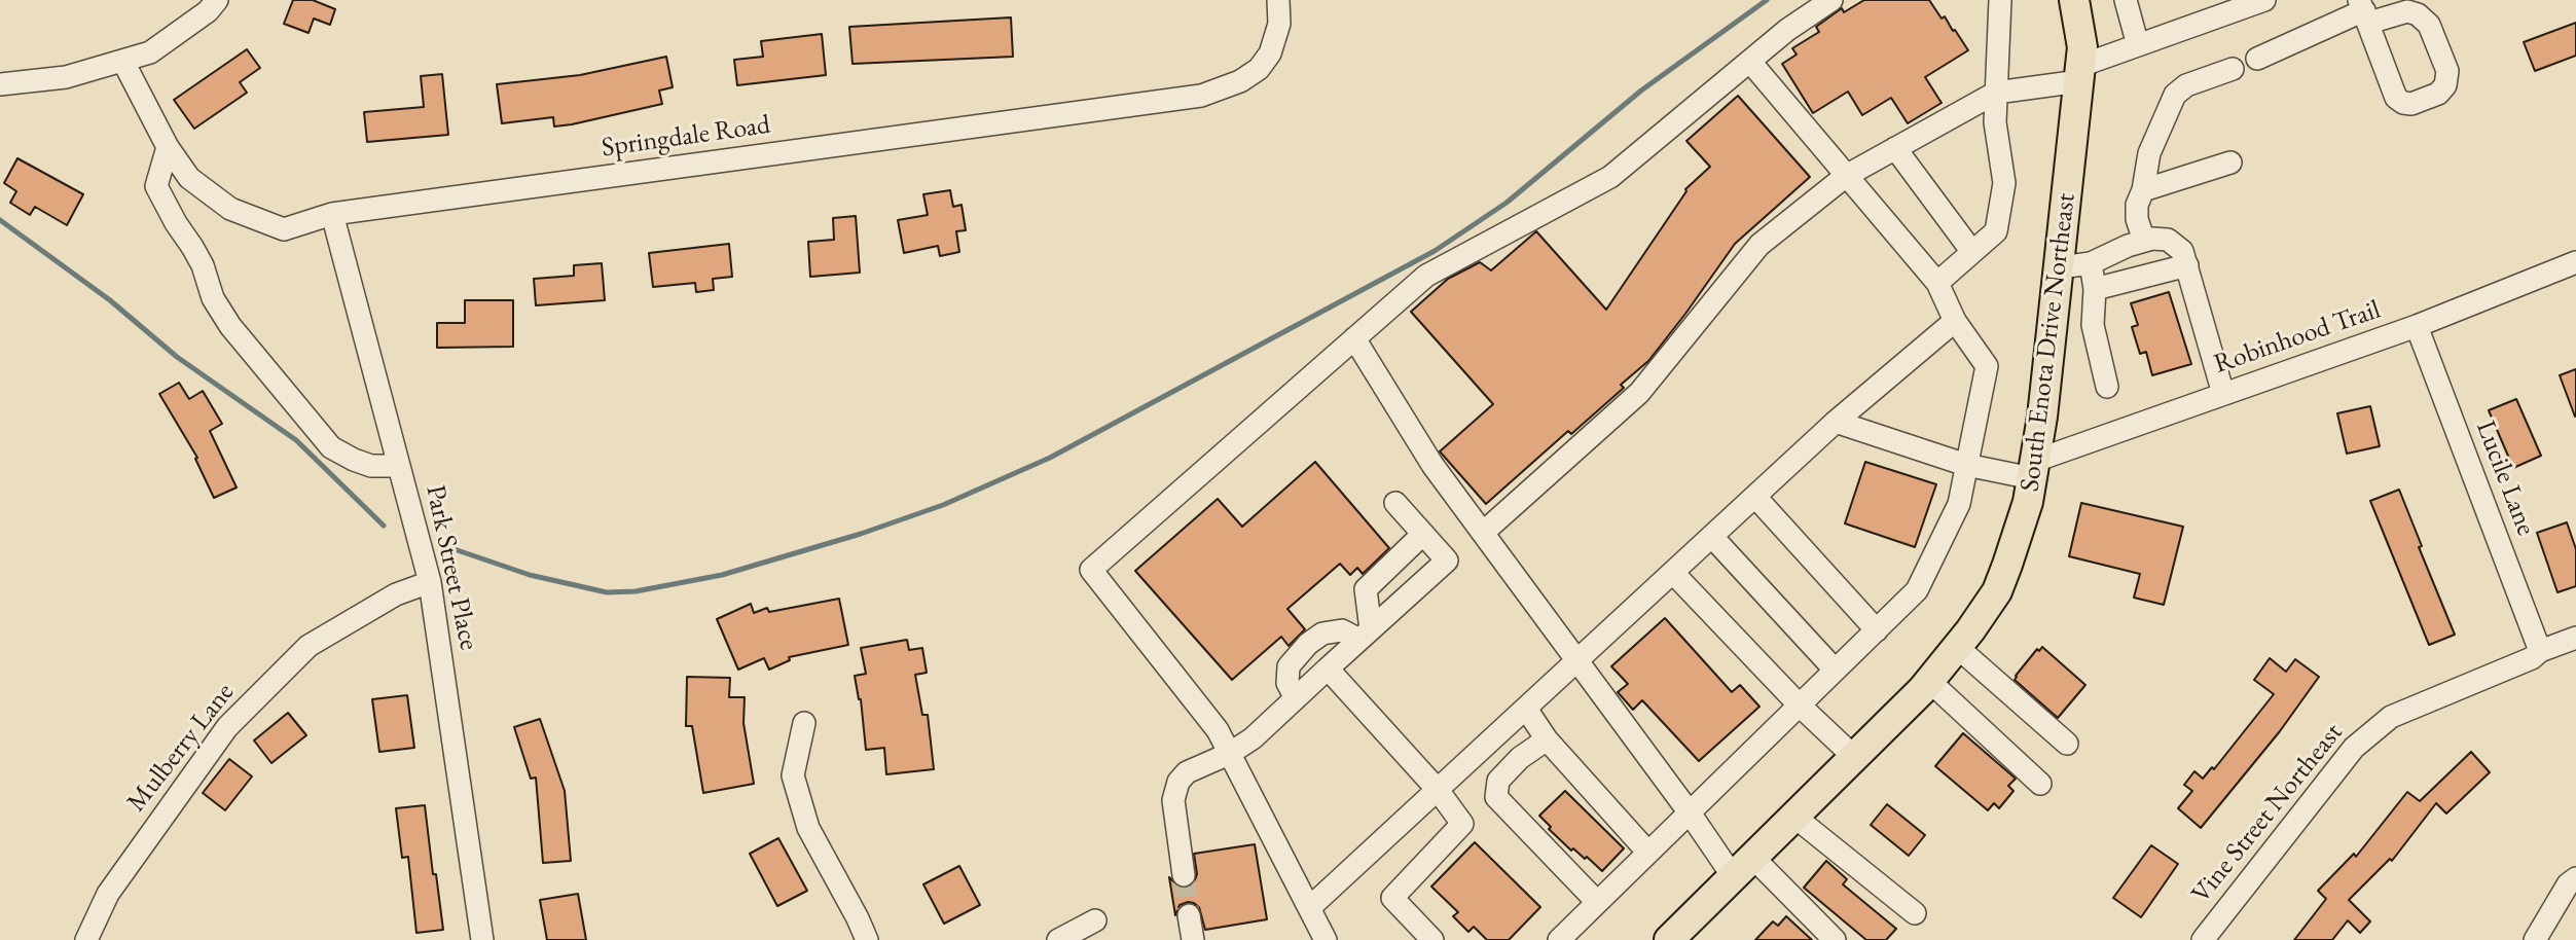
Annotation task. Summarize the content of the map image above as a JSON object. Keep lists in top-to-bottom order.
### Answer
{
  "streets": {
    "main road": ["South Enota Drive Northeast"],
    "street": [
      "Springdale Road",
      "Robinhood Trail",
      "Lucile Lane",
      "Park Street Place",
      "Mulberry Lane",
      "Vine Street Northeast"
    ]
  },
  "crossings": [
    ["Springdale Road", "Park Street Place"],
    ["Robinhood Trail", "South Enota Drive Northeast"],
    ["Robinhood Trail", "Lucile Lane"],
    ["Lucile Lane", "Vine Street Northeast"],
    ["Park Street Place", "Mulberry Lane"]
  ]
}
